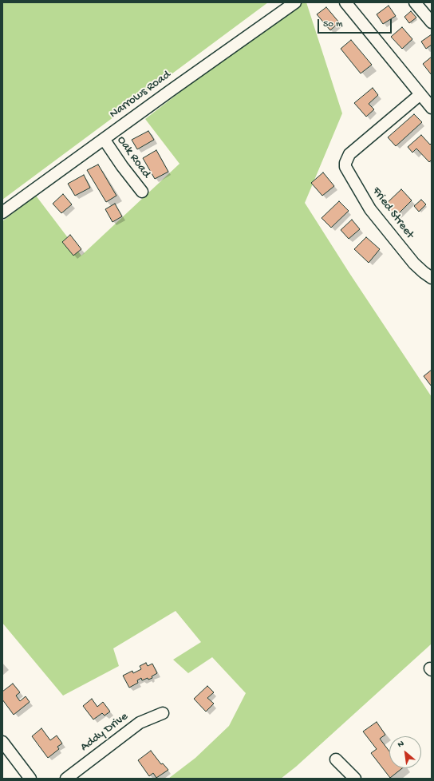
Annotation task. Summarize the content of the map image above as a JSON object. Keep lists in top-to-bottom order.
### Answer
{
  "streets": {
    "street": [
      "Narrows Road",
      "Oak Road",
      "Fried Street",
      "Addy Drive"
    ]
  },
  "crossings": [
    ["Narrows Road", "Oak Road"]
  ],
  "scale_bar": "50 m",
  "north": "top left"
}
